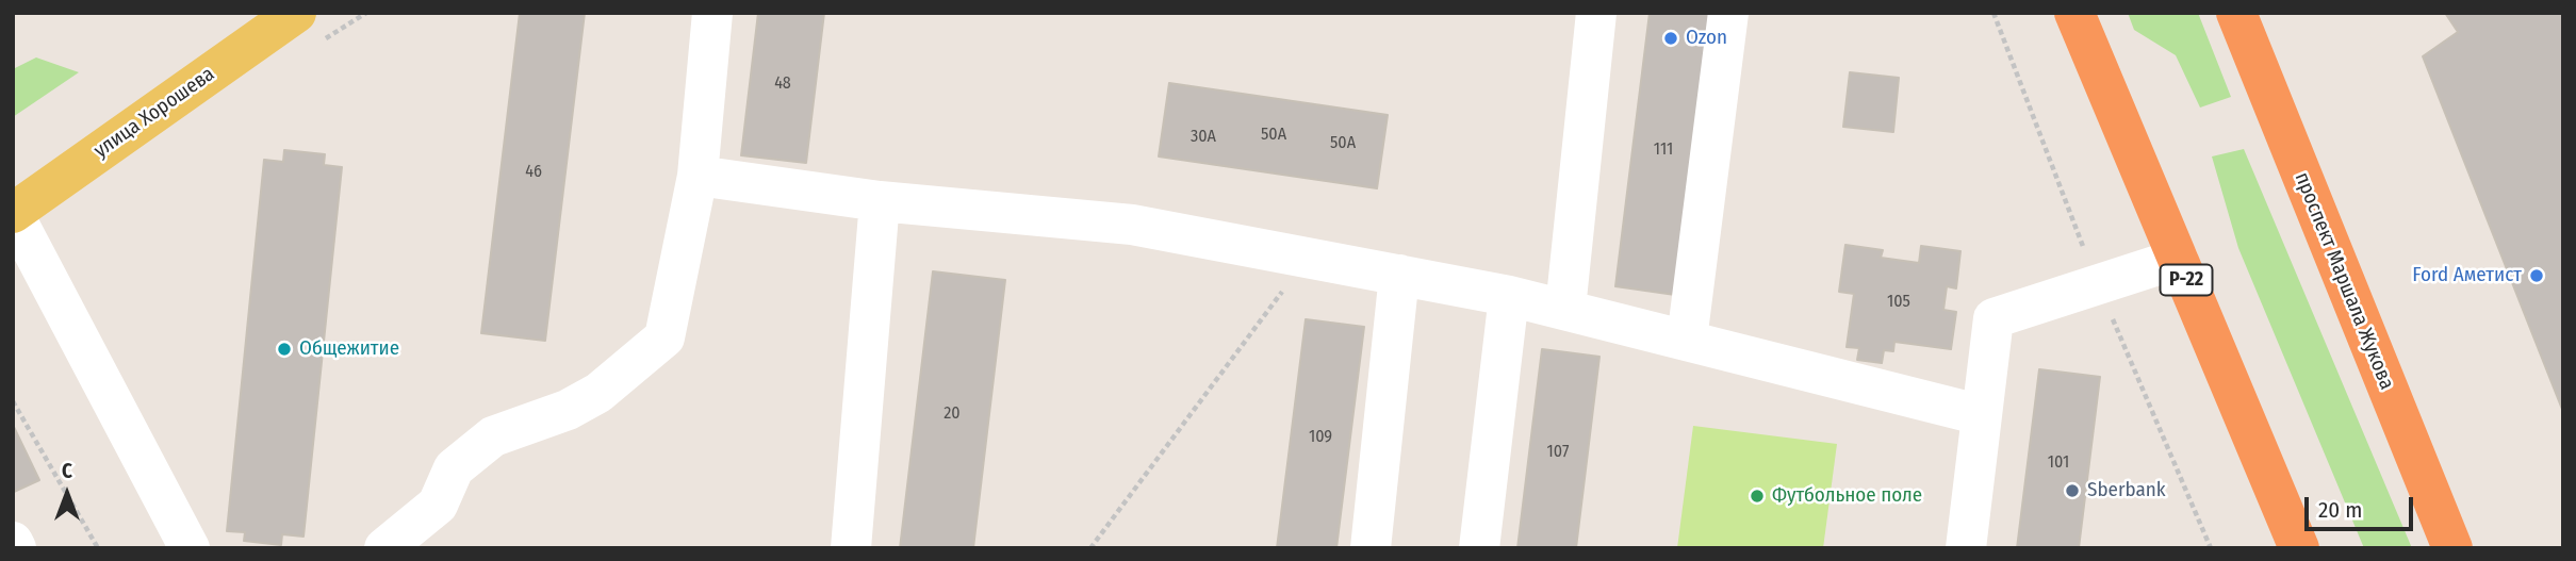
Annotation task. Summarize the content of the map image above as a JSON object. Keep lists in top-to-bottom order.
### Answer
{
  "streets": {
    "highway": ["Р-22", "проспект Маршала Жукова"],
    "main road": ["улица Хорошева"]
  },
  "places": [
    "Ozon",
    "Ford Аметист",
    "Общежитие",
    "Sberbank",
    "Футбольное поле"
  ],
  "house_numbers": [
    "48",
    "50А",
    "30А",
    "50А",
    "111",
    "46",
    "105",
    "20",
    "109",
    "107",
    "101"
  ],
  "scale_bar": "20 m",
  "north": "top"
}
